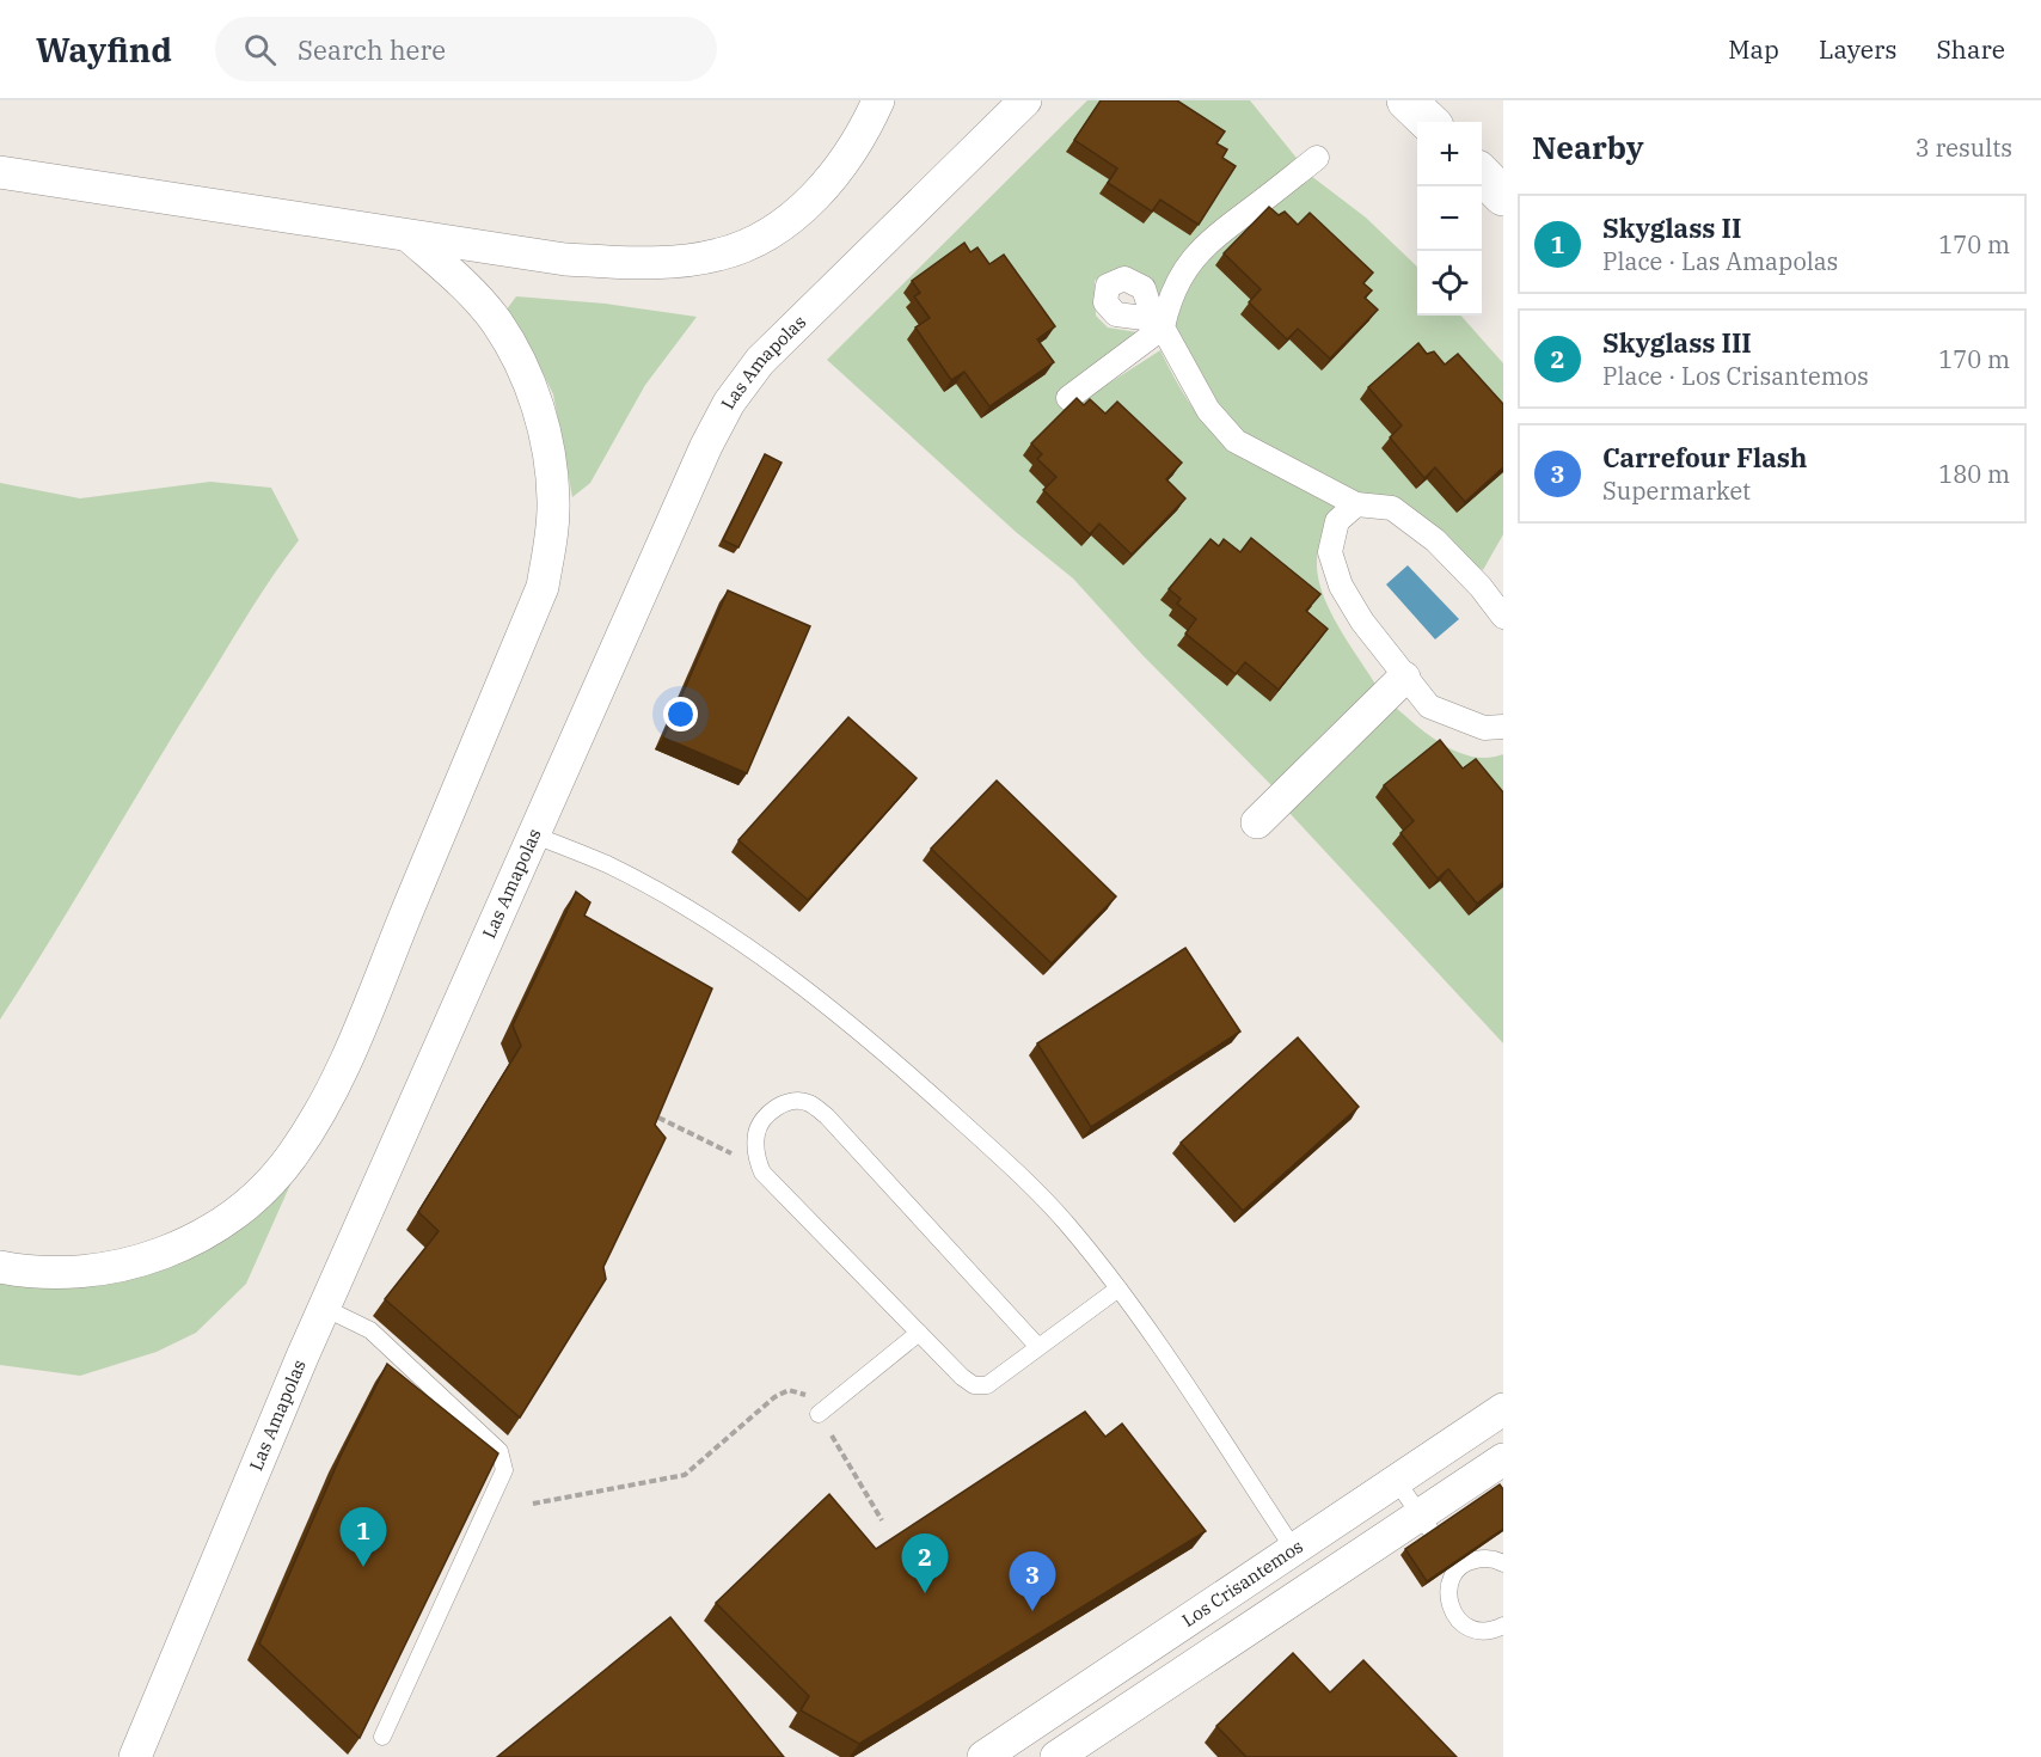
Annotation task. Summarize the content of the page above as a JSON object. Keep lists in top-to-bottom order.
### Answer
{
  "streets": {
    "street": ["Las Amapolas", "Los Crisantemos"]
  },
  "page": {
    "header": "Wayfind",
    "search": "Search here",
    "nav": ["Map", "Layers", "Share"],
    "heading": ["Nearby", "3 results"],
    "map_buttons": ["+", "−"],
    "list": [
      {
        "mark": "1",
        "name": "Skyglass II",
        "note": "Place · Las Amapolas",
        "value": "170 m"
      },
      {
        "mark": "2",
        "name": "Skyglass III",
        "note": "Place · Los Crisantemos",
        "value": "170 m"
      },
      {
        "mark": "3",
        "name": "Carrefour Flash",
        "note": "Supermarket",
        "value": "180 m"
      }
    ],
    "pins": ["1", "2", "3"]
  }
}
